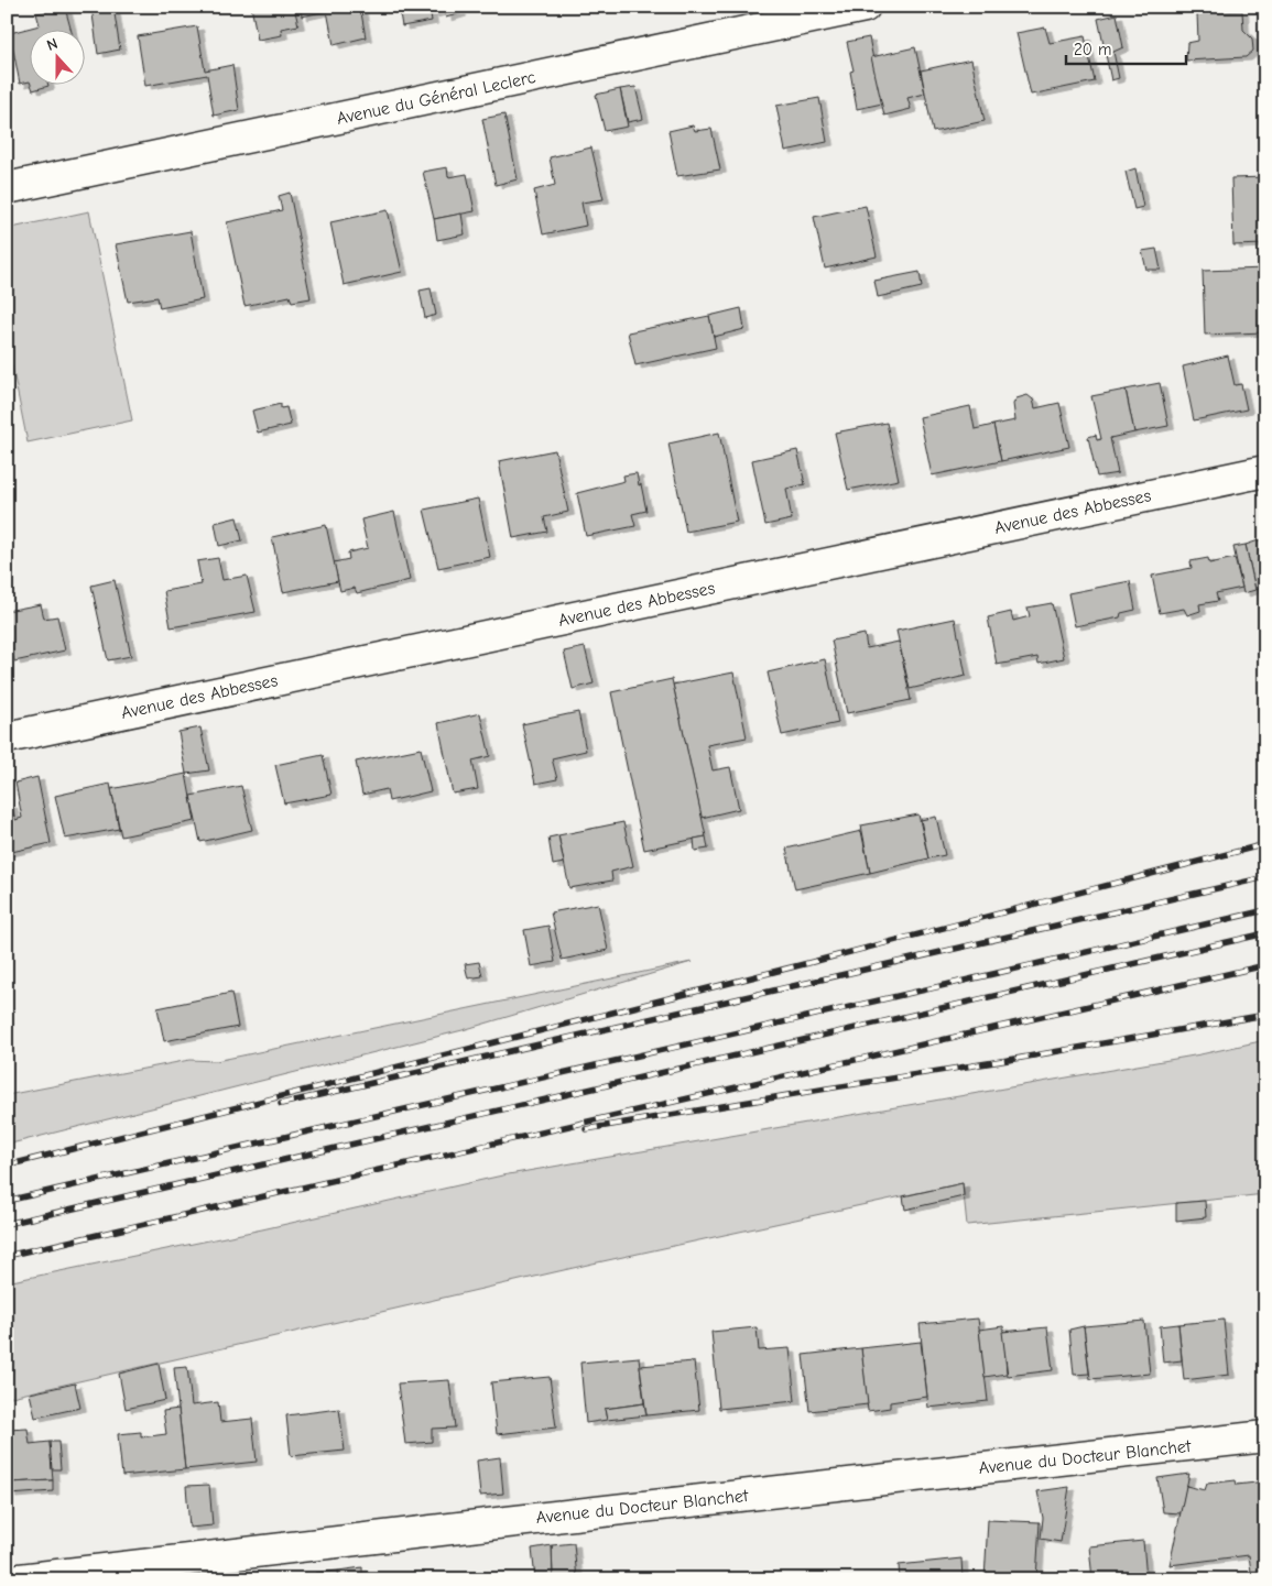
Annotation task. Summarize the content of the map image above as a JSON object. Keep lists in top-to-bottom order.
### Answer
{
  "streets": {
    "street": ["Avenue du Général Leclerc", "Avenue des Abbesses", "Avenue du Docteur Blanchet"]
  },
  "scale_bar": "20 m",
  "north": "top"
}
